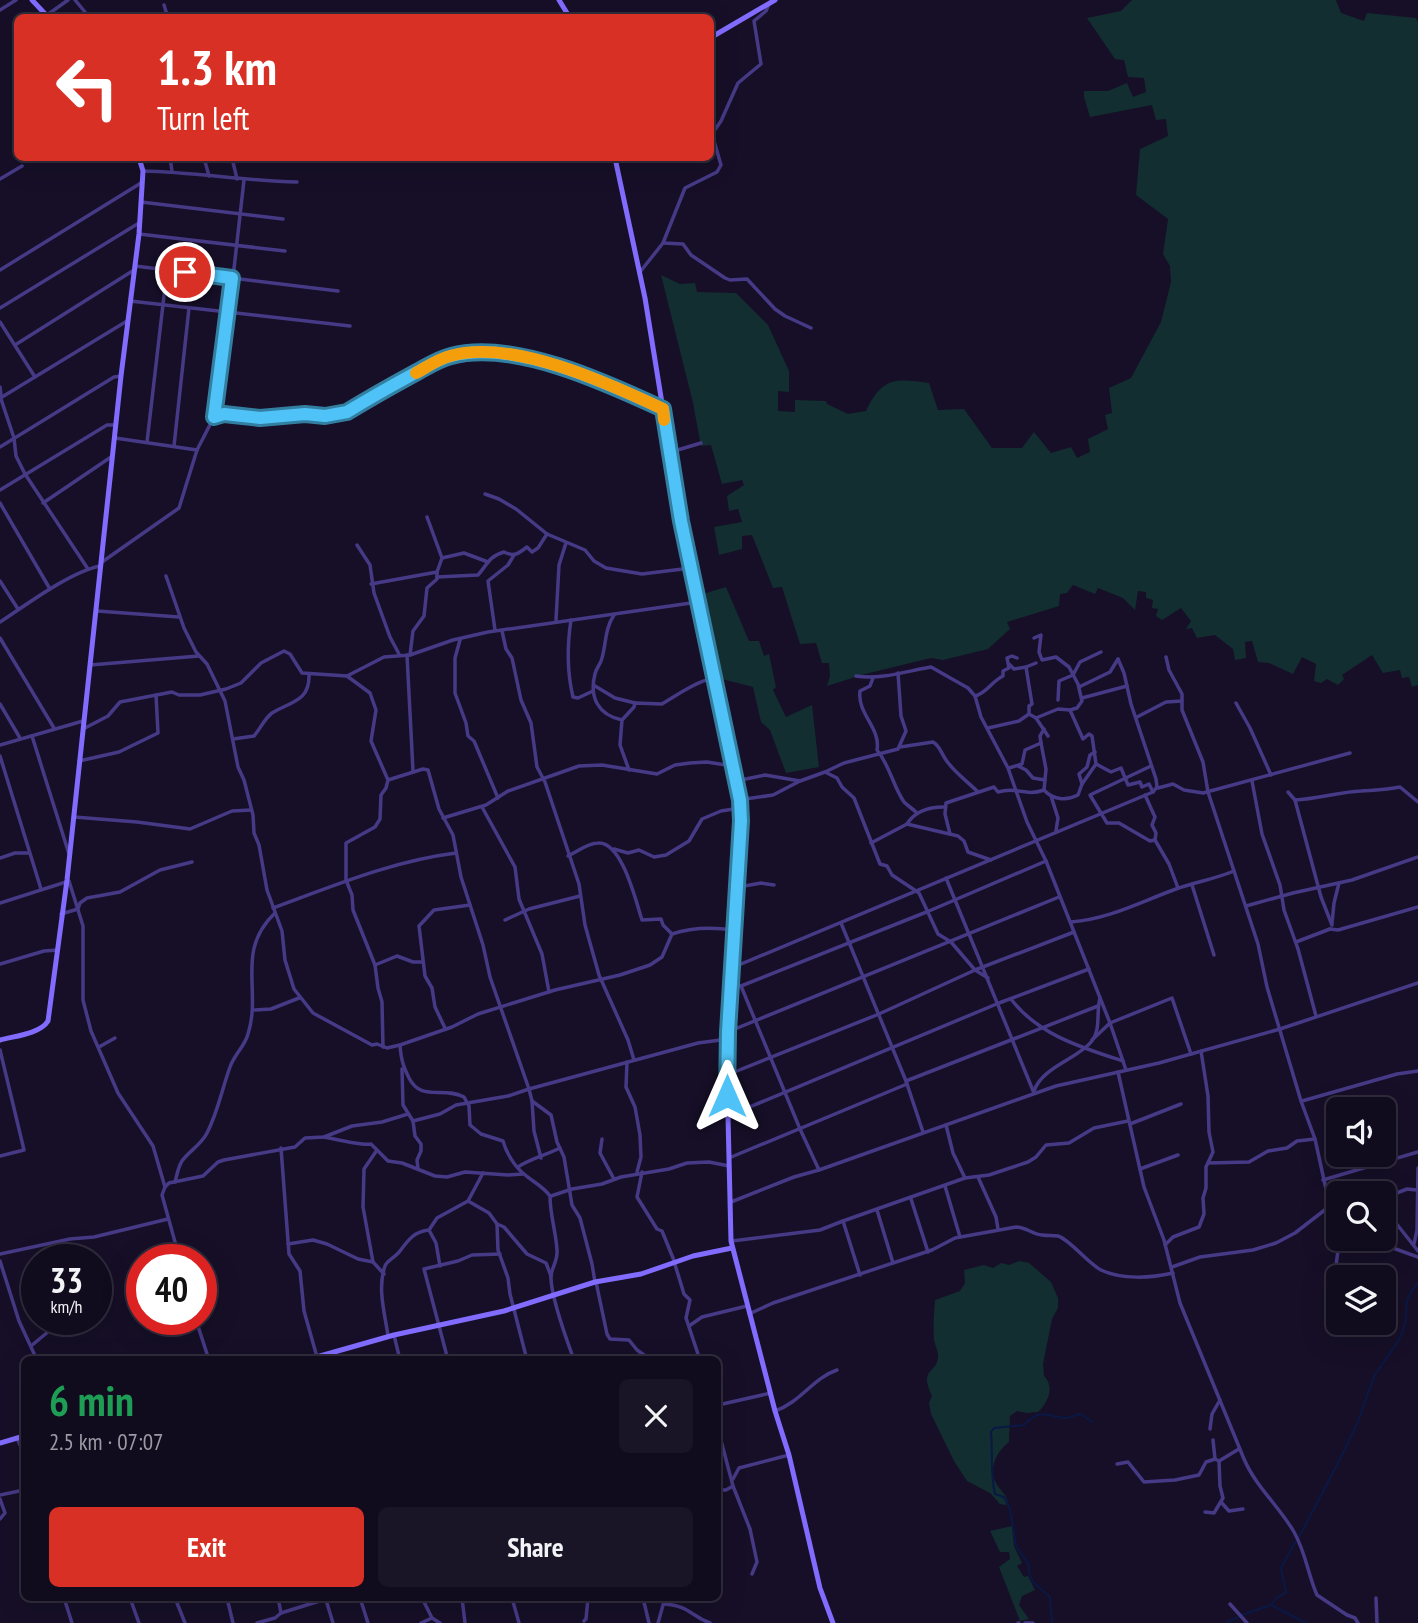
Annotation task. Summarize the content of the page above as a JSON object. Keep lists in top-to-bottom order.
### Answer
{
  "page": {
    "turn": ["1.3 km", "Turn left"],
    "speed": "33 km/h",
    "limit": "40",
    "heading": ["6 min", "2.5 km · 07:07"],
    "buttons": ["Exit", "Share"]
  }
}
